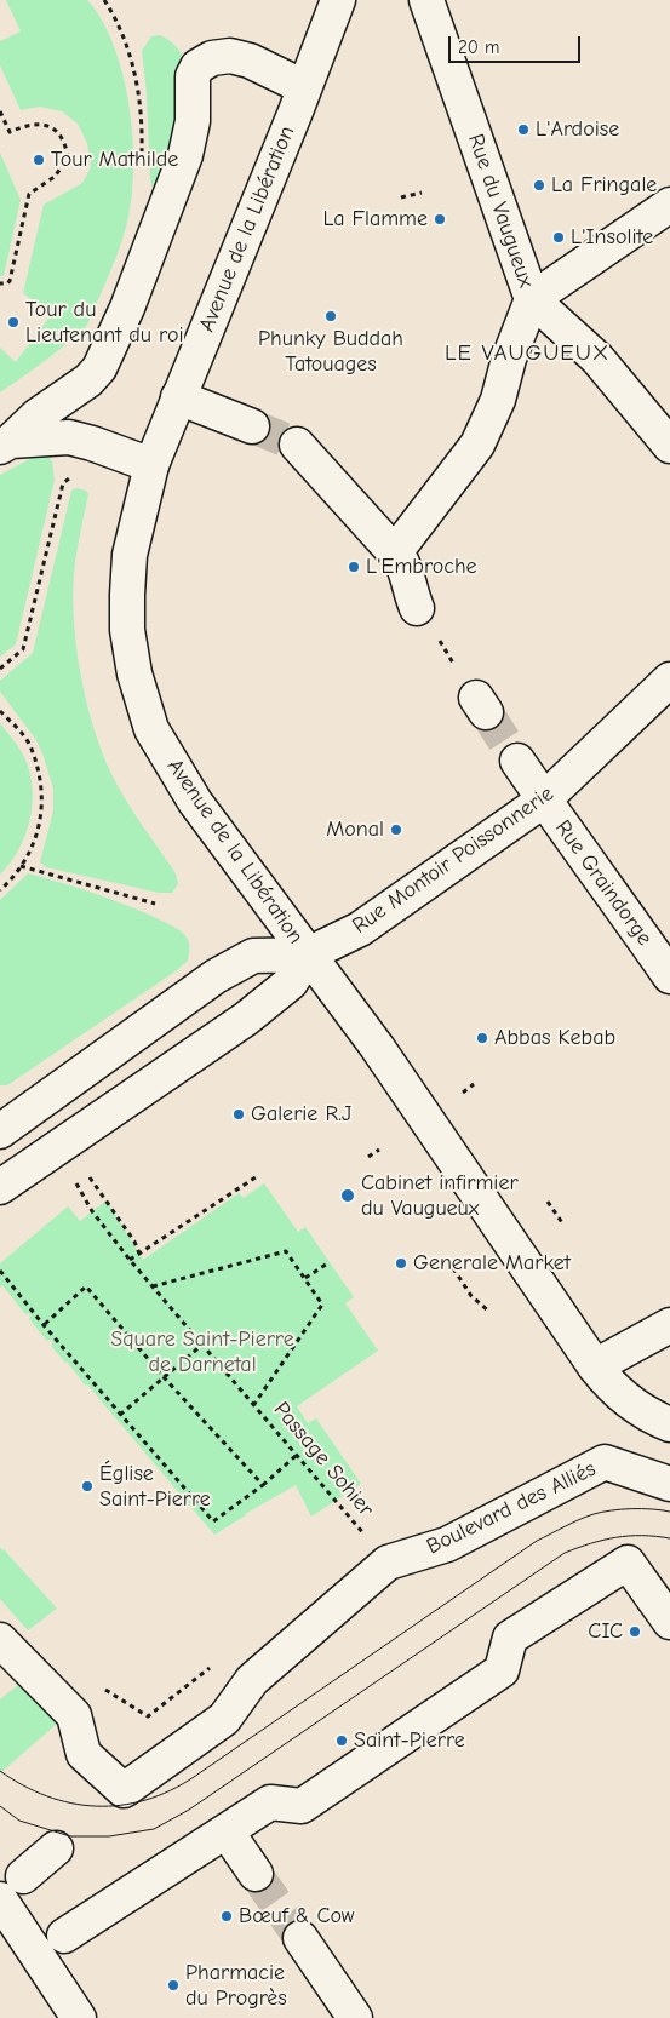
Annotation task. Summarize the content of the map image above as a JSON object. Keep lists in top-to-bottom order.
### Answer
{
  "streets": {
    "street": [
      "Rue du Vaugueux",
      "Avenue de la Libération",
      "Rue Montoir Poissonnerie",
      "Rue Graindorge",
      "Boulevard des Alliés"
    ],
    "path": ["Passage Sohier"]
  },
  "crossings": [
    ["Avenue de la Libération", "Rue Montoir Poissonnerie"],
    ["Rue Montoir Poissonnerie", "Rue Graindorge"],
    ["Passage Sohier", "Boulevard des Alliés"]
  ],
  "districts": ["LE VAUGUEUX"],
  "parks": ["Square Saint-Pierre de Darnetal"],
  "places": [
    "L'Ardoise",
    "Tour Mathilde",
    "La Fringale",
    "La Flamme",
    "L'Insolite",
    "Phunky Buddah Tatouages",
    "Tour du Lieutenant du roi",
    "L'Embroche",
    "Monal",
    "Abbas Kebab",
    "Galerie R.J",
    "Cabinet infirmier du Vaugueux",
    "Generale Market",
    "Église Saint-Pierre",
    "CIC",
    "Saint-Pierre",
    "Bœuf & Cow",
    "Pharmacie du Progrès"
  ],
  "scale_bar": "20 m"
}
